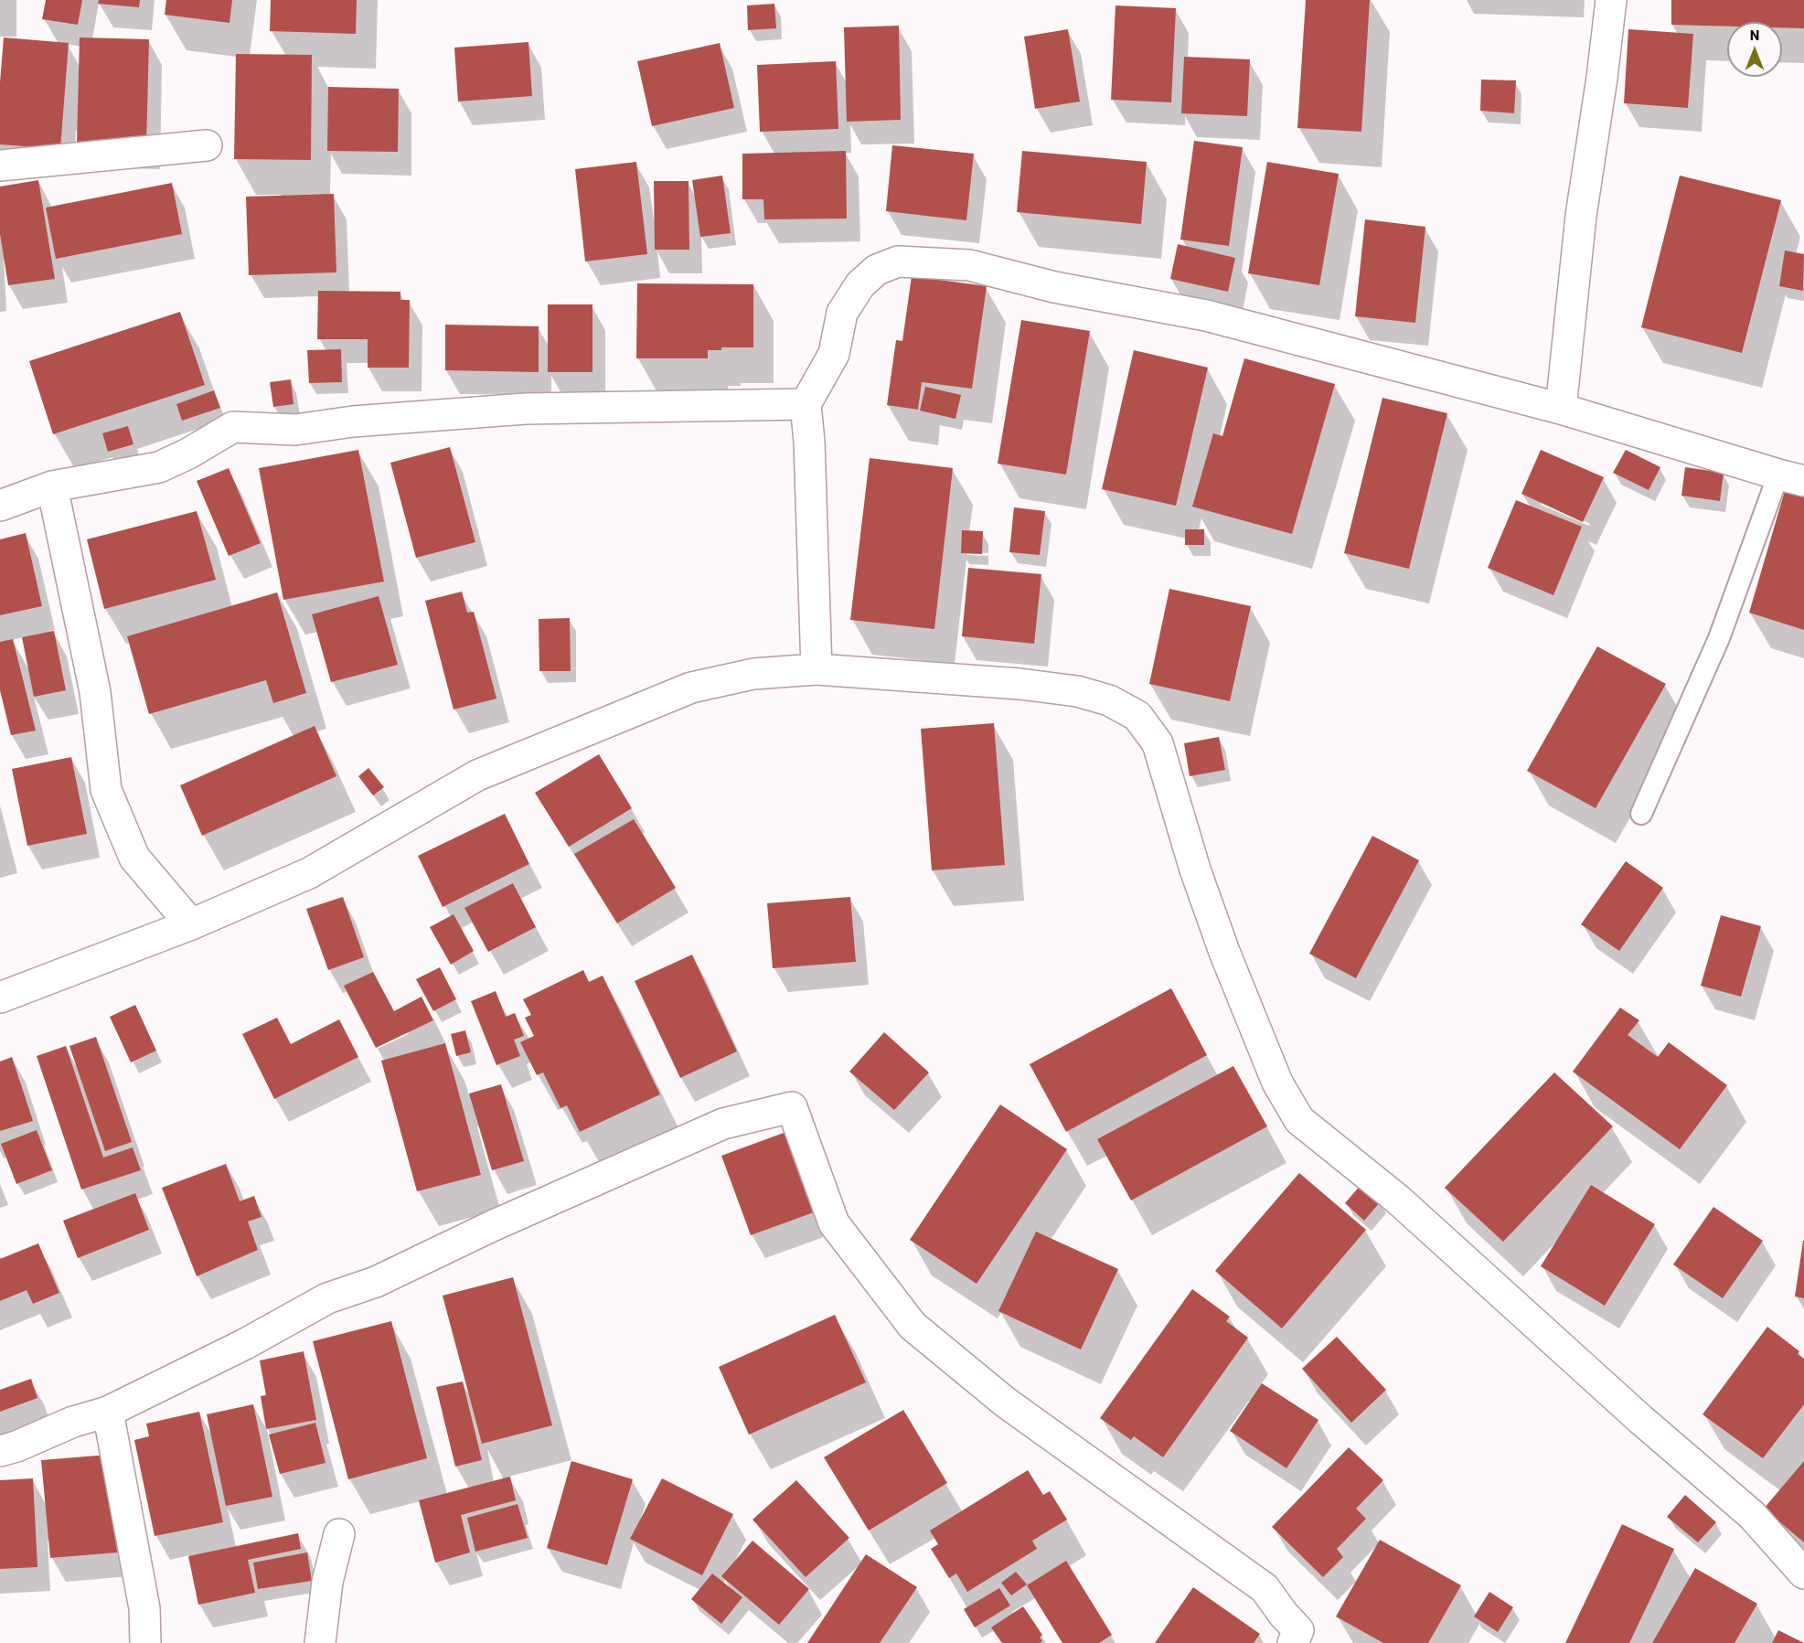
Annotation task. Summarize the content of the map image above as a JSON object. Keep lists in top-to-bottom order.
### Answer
{
  "north": "top"
}
